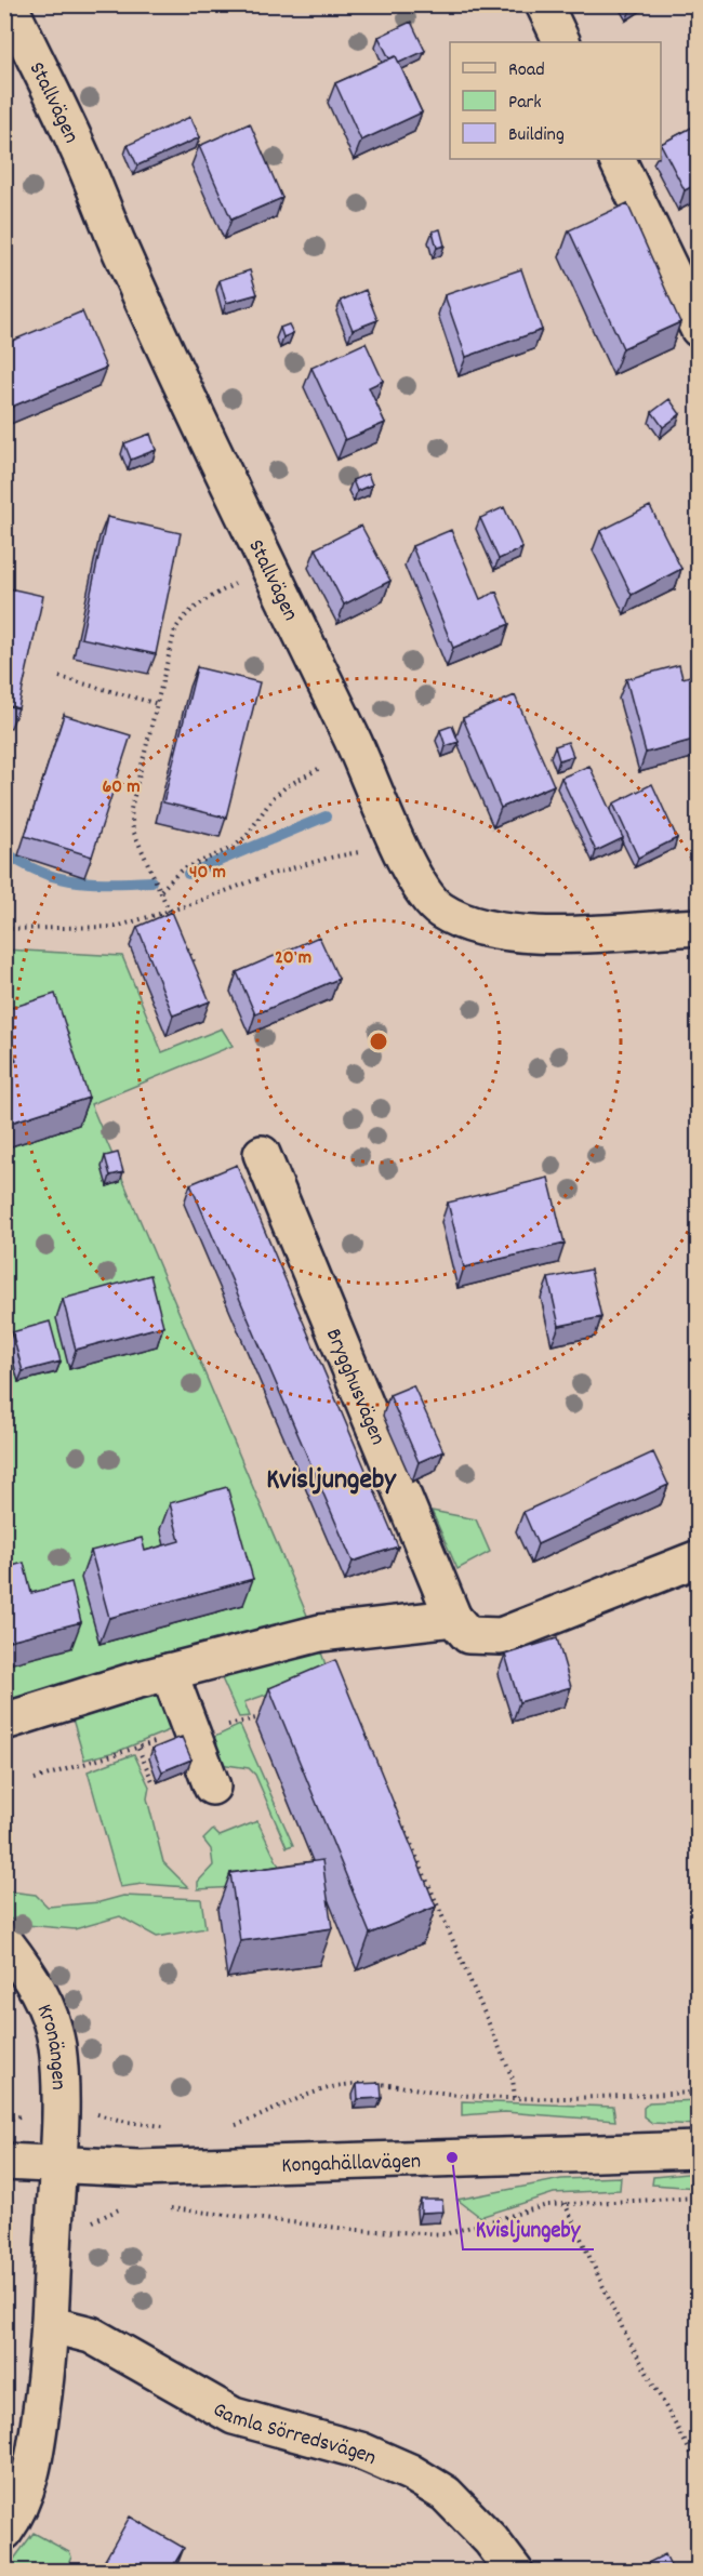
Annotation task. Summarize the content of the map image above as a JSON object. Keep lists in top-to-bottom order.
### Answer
{
  "streets": {
    "street": [
      "Stallvägen",
      "Brygghusvägen",
      "Kronängen",
      "Kongahällavägen",
      "Gamla Sörredsvägen"
    ]
  },
  "crossings": [
    ["Kronängen", "Kongahällavägen"]
  ],
  "districts": ["Kvisljungeby"],
  "places": ["Kvisljungeby"],
  "legend": ["Road", "Park", "Building"],
  "rings": ["60 m", "40 m", "20 m"]
}
